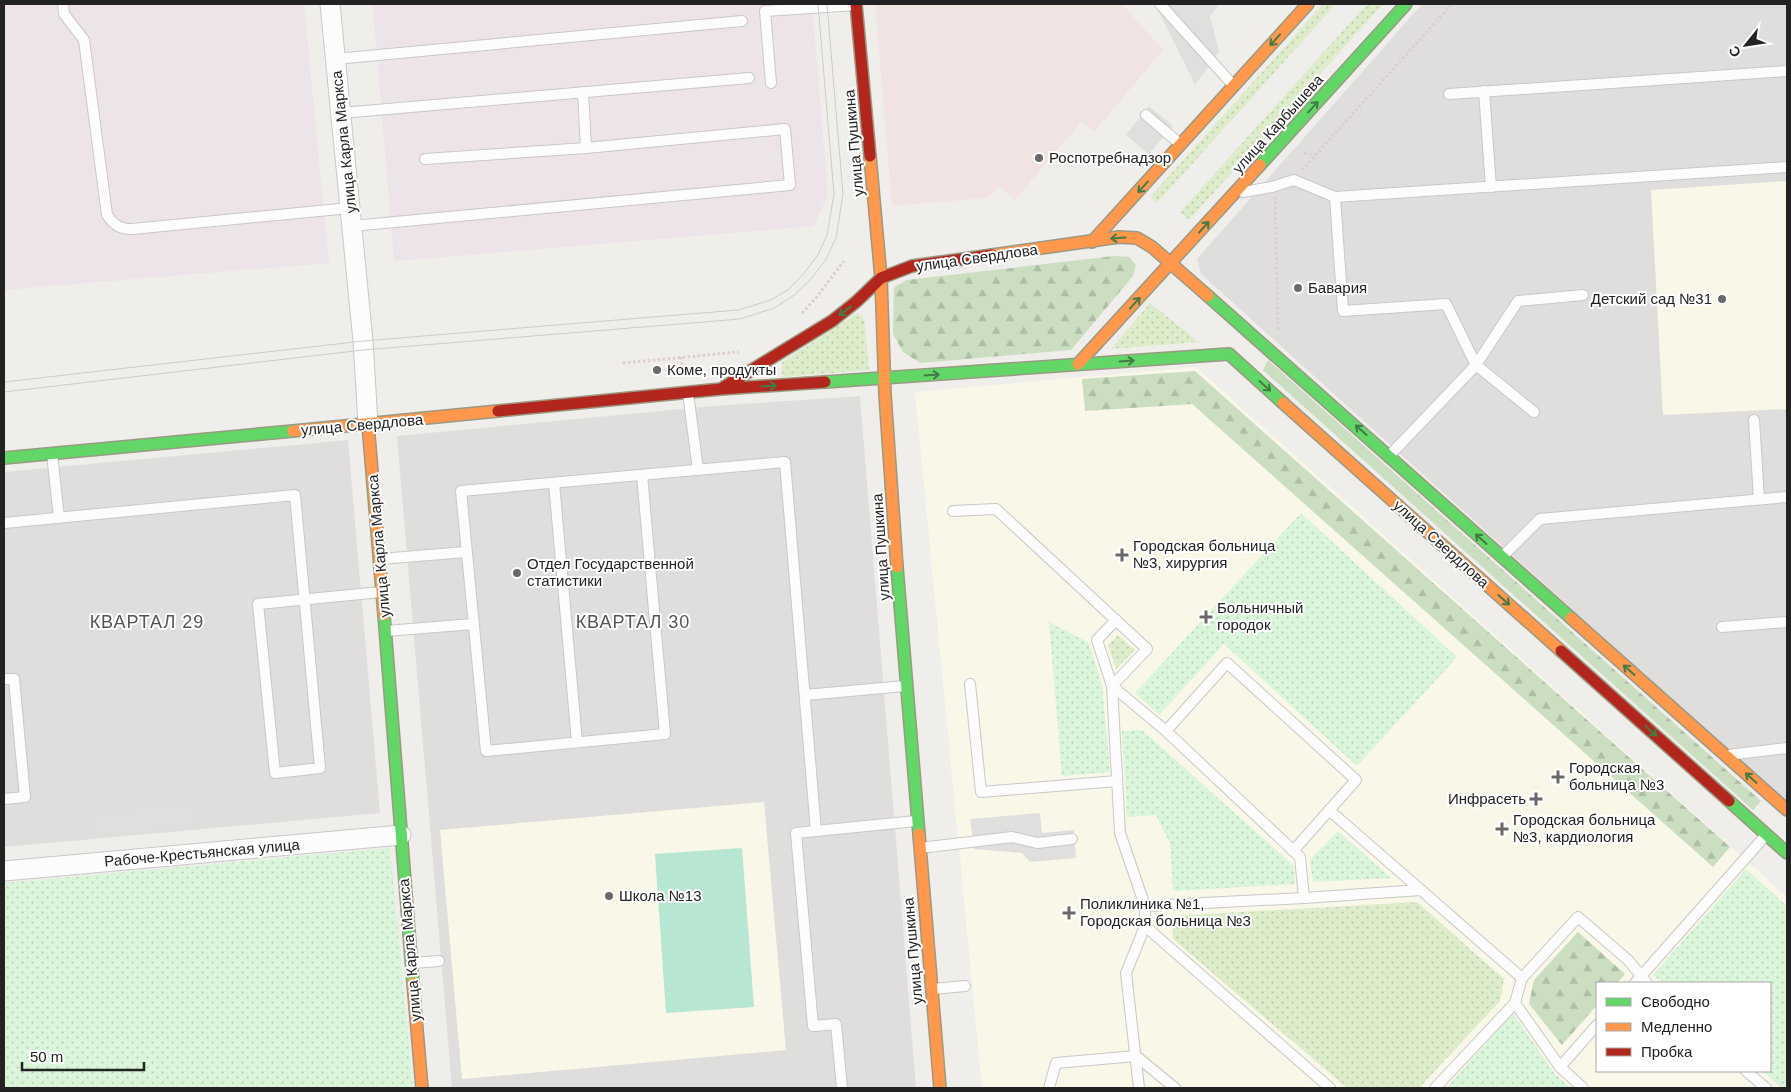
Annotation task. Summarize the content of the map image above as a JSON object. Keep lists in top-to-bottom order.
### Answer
{
  "streets": {
    "street": [
      "улица Карбышева",
      "улица Карла Маркса",
      "улица Пушкина",
      "улица Свердлова",
      "Рабоче-Крестьянская улица"
    ]
  },
  "crossings": [
    ["улица Карбышева", "улица Свердлова"],
    ["улица Карла Маркса", "улица Свердлова"],
    ["улица Карла Маркса", "Рабоче-Крестьянская улица"],
    ["улица Пушкина", "улица Свердлова"]
  ],
  "districts": ["КВАРТАЛ 29", "КВАРТАЛ 30"],
  "places": {
    "other": [
      "Роспотребнадзор",
      "Бавария",
      "Детский сад №31",
      "Коме, продукты",
      "Отдел Государственной статистики",
      "Школа №13"
    ],
    "health": [
      "Городская больница №3, хирургия",
      "Больничный городок",
      "Городская больница №3",
      "Инфрасеть",
      "Городская больница №3, кардиология",
      "Поликлиника №1, Городская больница №3"
    ]
  },
  "legend": ["Свободно", "Медленно", "Пробка"],
  "scale_bar": "50 m",
  "north": "bottom left"
}
